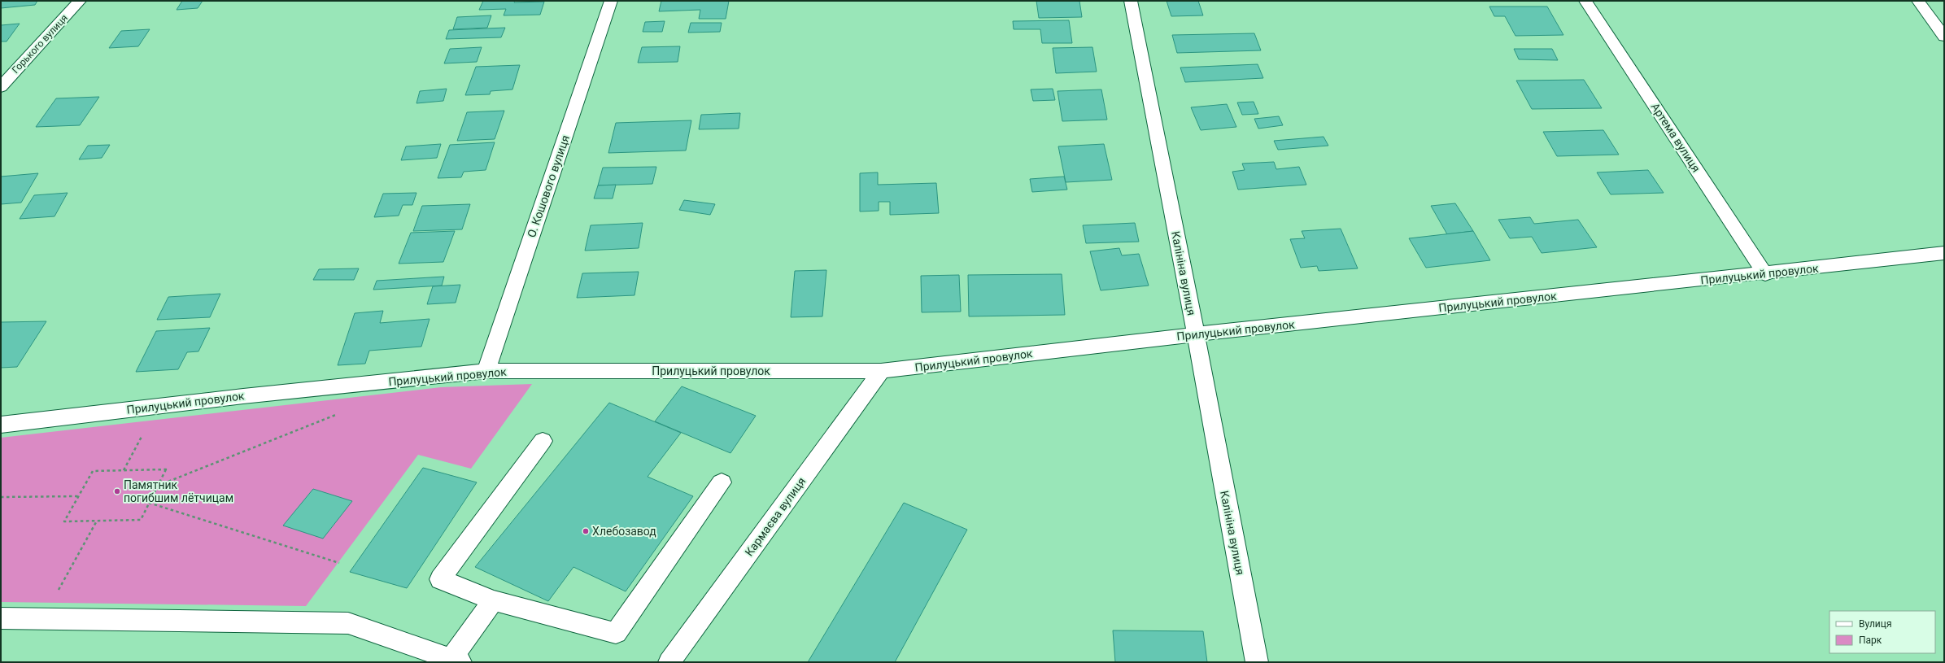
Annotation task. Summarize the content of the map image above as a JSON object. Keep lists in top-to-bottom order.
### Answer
{
  "streets": {
    "street": [
      "Горького вулиця",
      "Артема вулиця",
      "О. Кошового вулиця",
      "Калініна вулиця",
      "Прилуцький провулок",
      "Кармаєва вулиця"
    ]
  },
  "crossings": [
    ["Артема вулиця", "Прилуцький провулок"],
    ["О. Кошового вулиця", "Прилуцький провулок"],
    ["Калініна вулиця", "Прилуцький провулок"],
    ["Прилуцький провулок", "Кармаєва вулиця"]
  ],
  "places": ["Памятник погибшим лётчицам", "Хлебозавод"],
  "legend": ["Вулиця", "Парк"]
}
